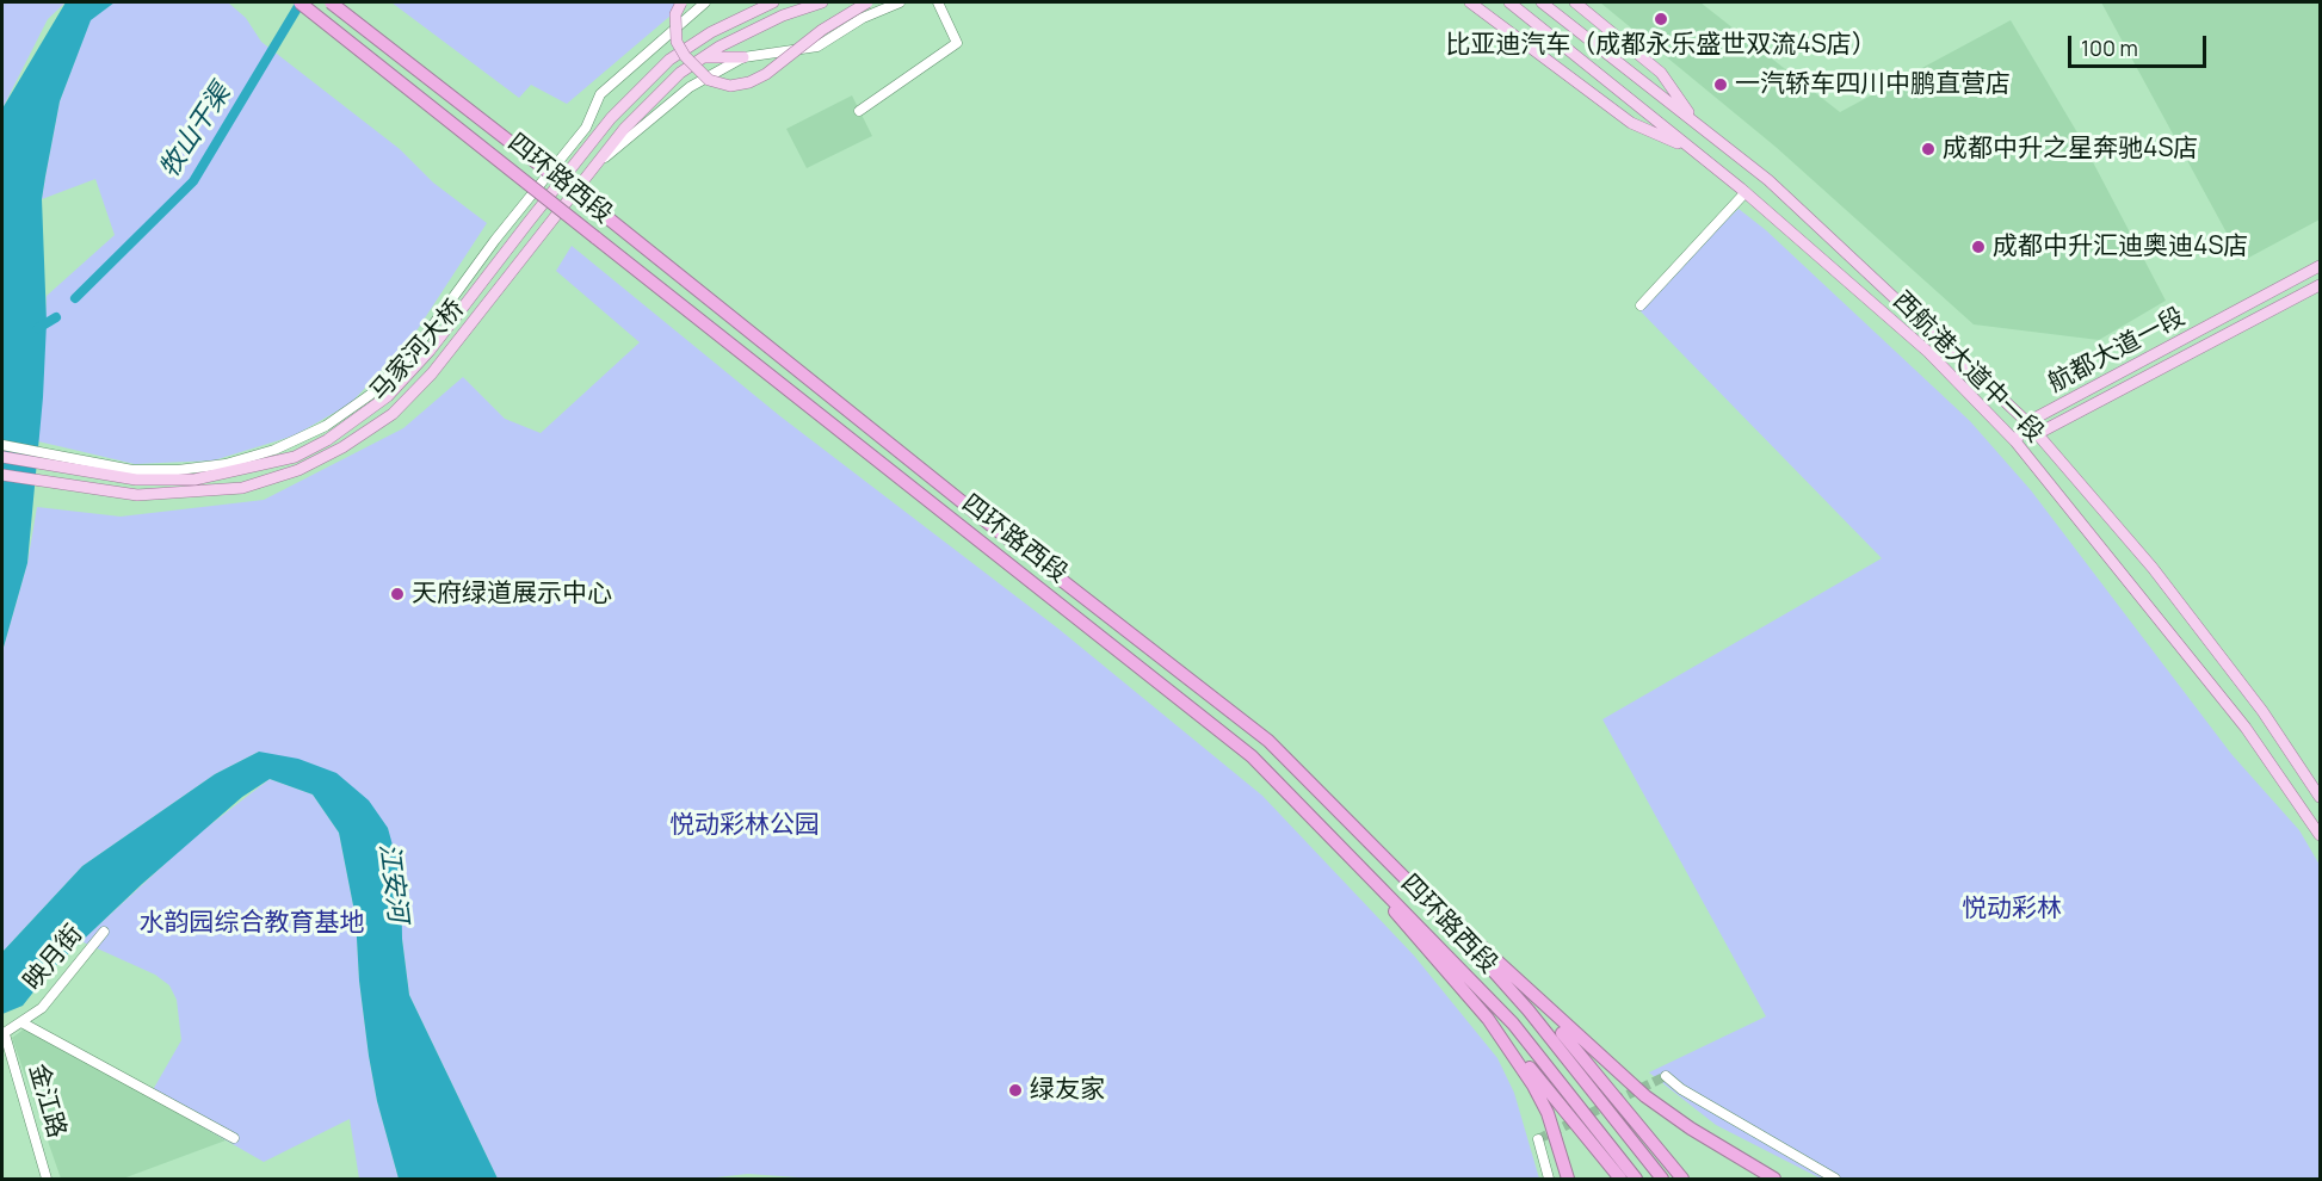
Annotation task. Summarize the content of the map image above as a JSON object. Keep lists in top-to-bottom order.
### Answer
{
  "streets": {
    "highway": ["四环路西段"],
    "main road": ["马家河大桥", "航都大道一段", "西航港大道中一段"],
    "street": ["映月街", "金江路"]
  },
  "crossings": [
    ["航都大道一段", "西航港大道中一段"],
    ["映月街", "金江路"]
  ],
  "water": ["牧山干渠", "江安河"],
  "parks": ["悦动彩林公园", "悦动彩林", "水韵园综合教育基地"],
  "places": [
    "比亚迪汽车（成都永乐盛世双流4S店）",
    "一汽轿车四川中鹏直营店",
    "成都中升之星奔驰4S店",
    "成都中升汇迪奥迪4S店",
    "天府绿道展示中心",
    "绿友家"
  ],
  "scale_bar": "100 m"
}
